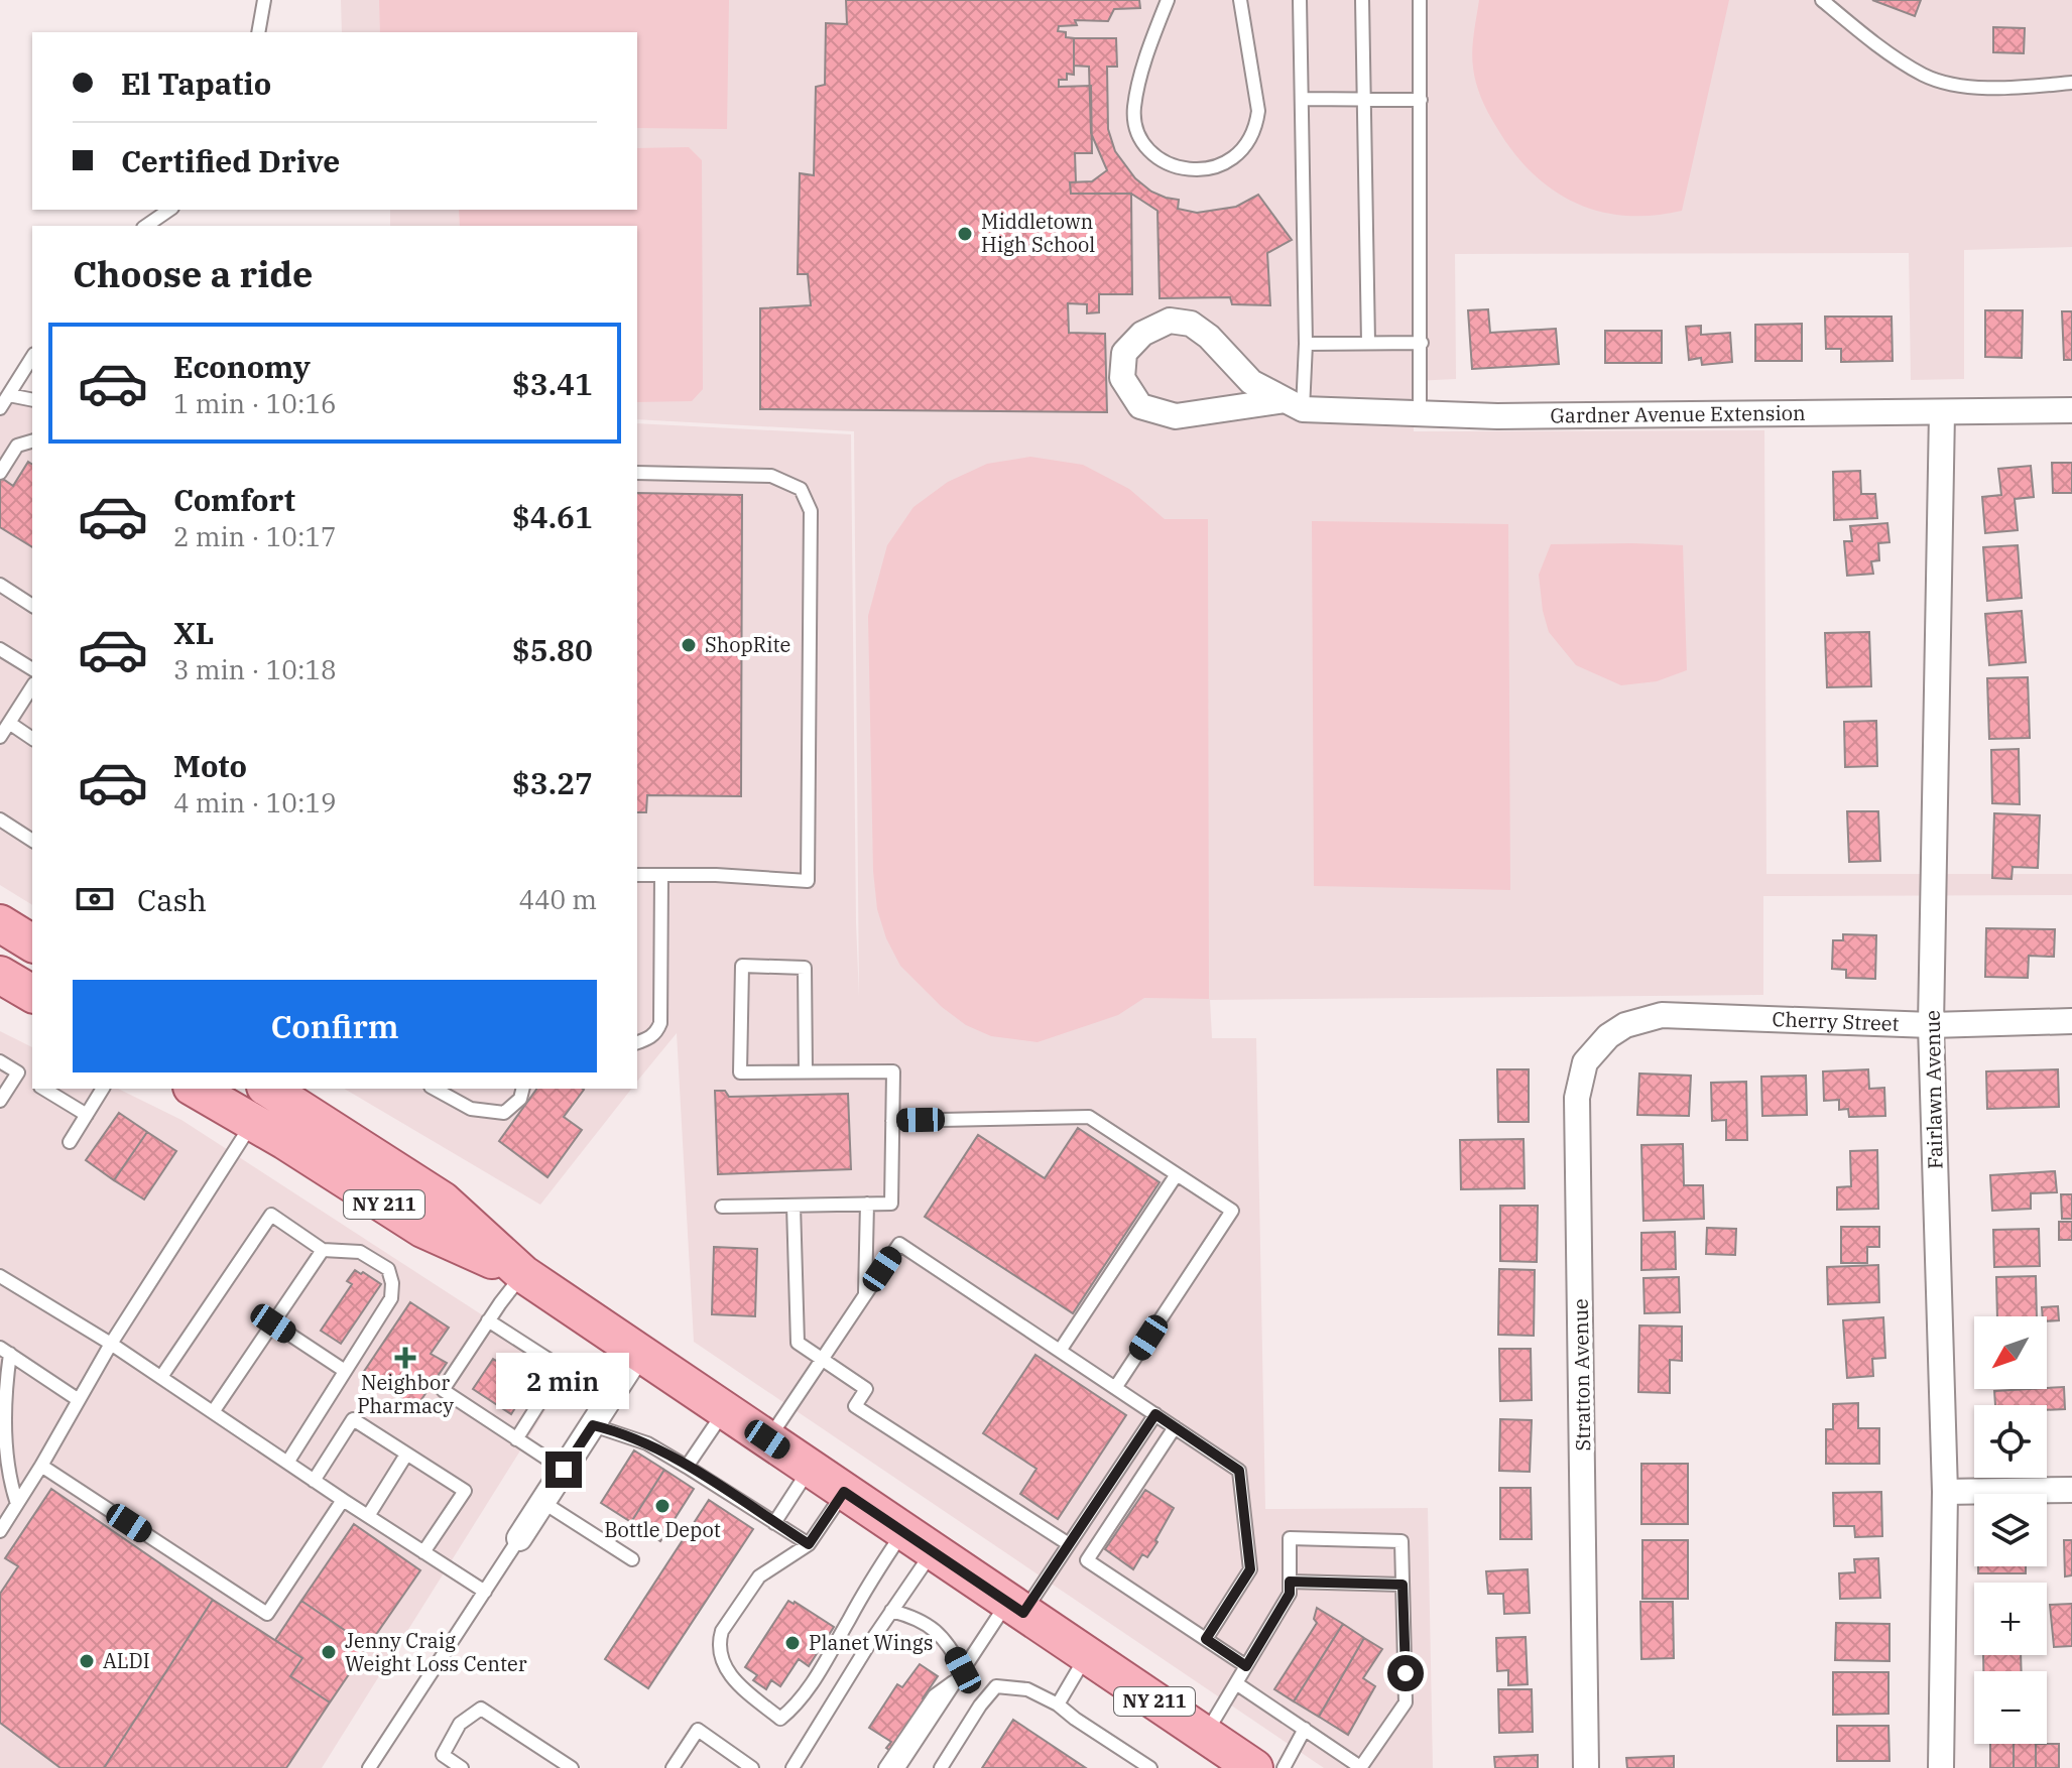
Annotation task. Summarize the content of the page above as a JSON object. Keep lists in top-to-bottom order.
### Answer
{
  "streets": {
    "main road": ["NY 211"],
    "street": [
      "Gardner Avenue Extension",
      "Cherry Street",
      "Fairlawn Avenue",
      "Stratton Avenue"
    ]
  },
  "crossings": [
    ["Gardner Avenue Extension", "Fairlawn Avenue"],
    ["Cherry Street", "Fairlawn Avenue"],
    ["Cherry Street", "Stratton Avenue"]
  ],
  "places": {
    "other": [
      "Middletown High School",
      "ShopRite",
      "Bottle Depot",
      "Planet Wings",
      "Jenny Craig Weight Loss Center",
      "ALDI"
    ],
    "health": ["Neighbor Pharmacy"]
  },
  "north": "bottom left",
  "page": {
    "banner": ["El Tapatio", "Certified Drive"],
    "heading": "Choose a ride",
    "list": [
      {
        "name": "Economy",
        "note": "1 min · 10:16",
        "value": "$3.41"
      },
      {
        "name": "Comfort",
        "note": "2 min · 10:17",
        "value": "$4.61"
      },
      {
        "name": "XL",
        "note": "3 min · 10:18",
        "value": "$5.80"
      },
      {
        "name": "Moto",
        "note": "4 min · 10:19",
        "value": "$3.27"
      }
    ],
    "pay": ["Cash", "440 m"],
    "buttons": "Confirm",
    "map_buttons": ["+", "−"],
    "bubble": "2 min"
  }
}
